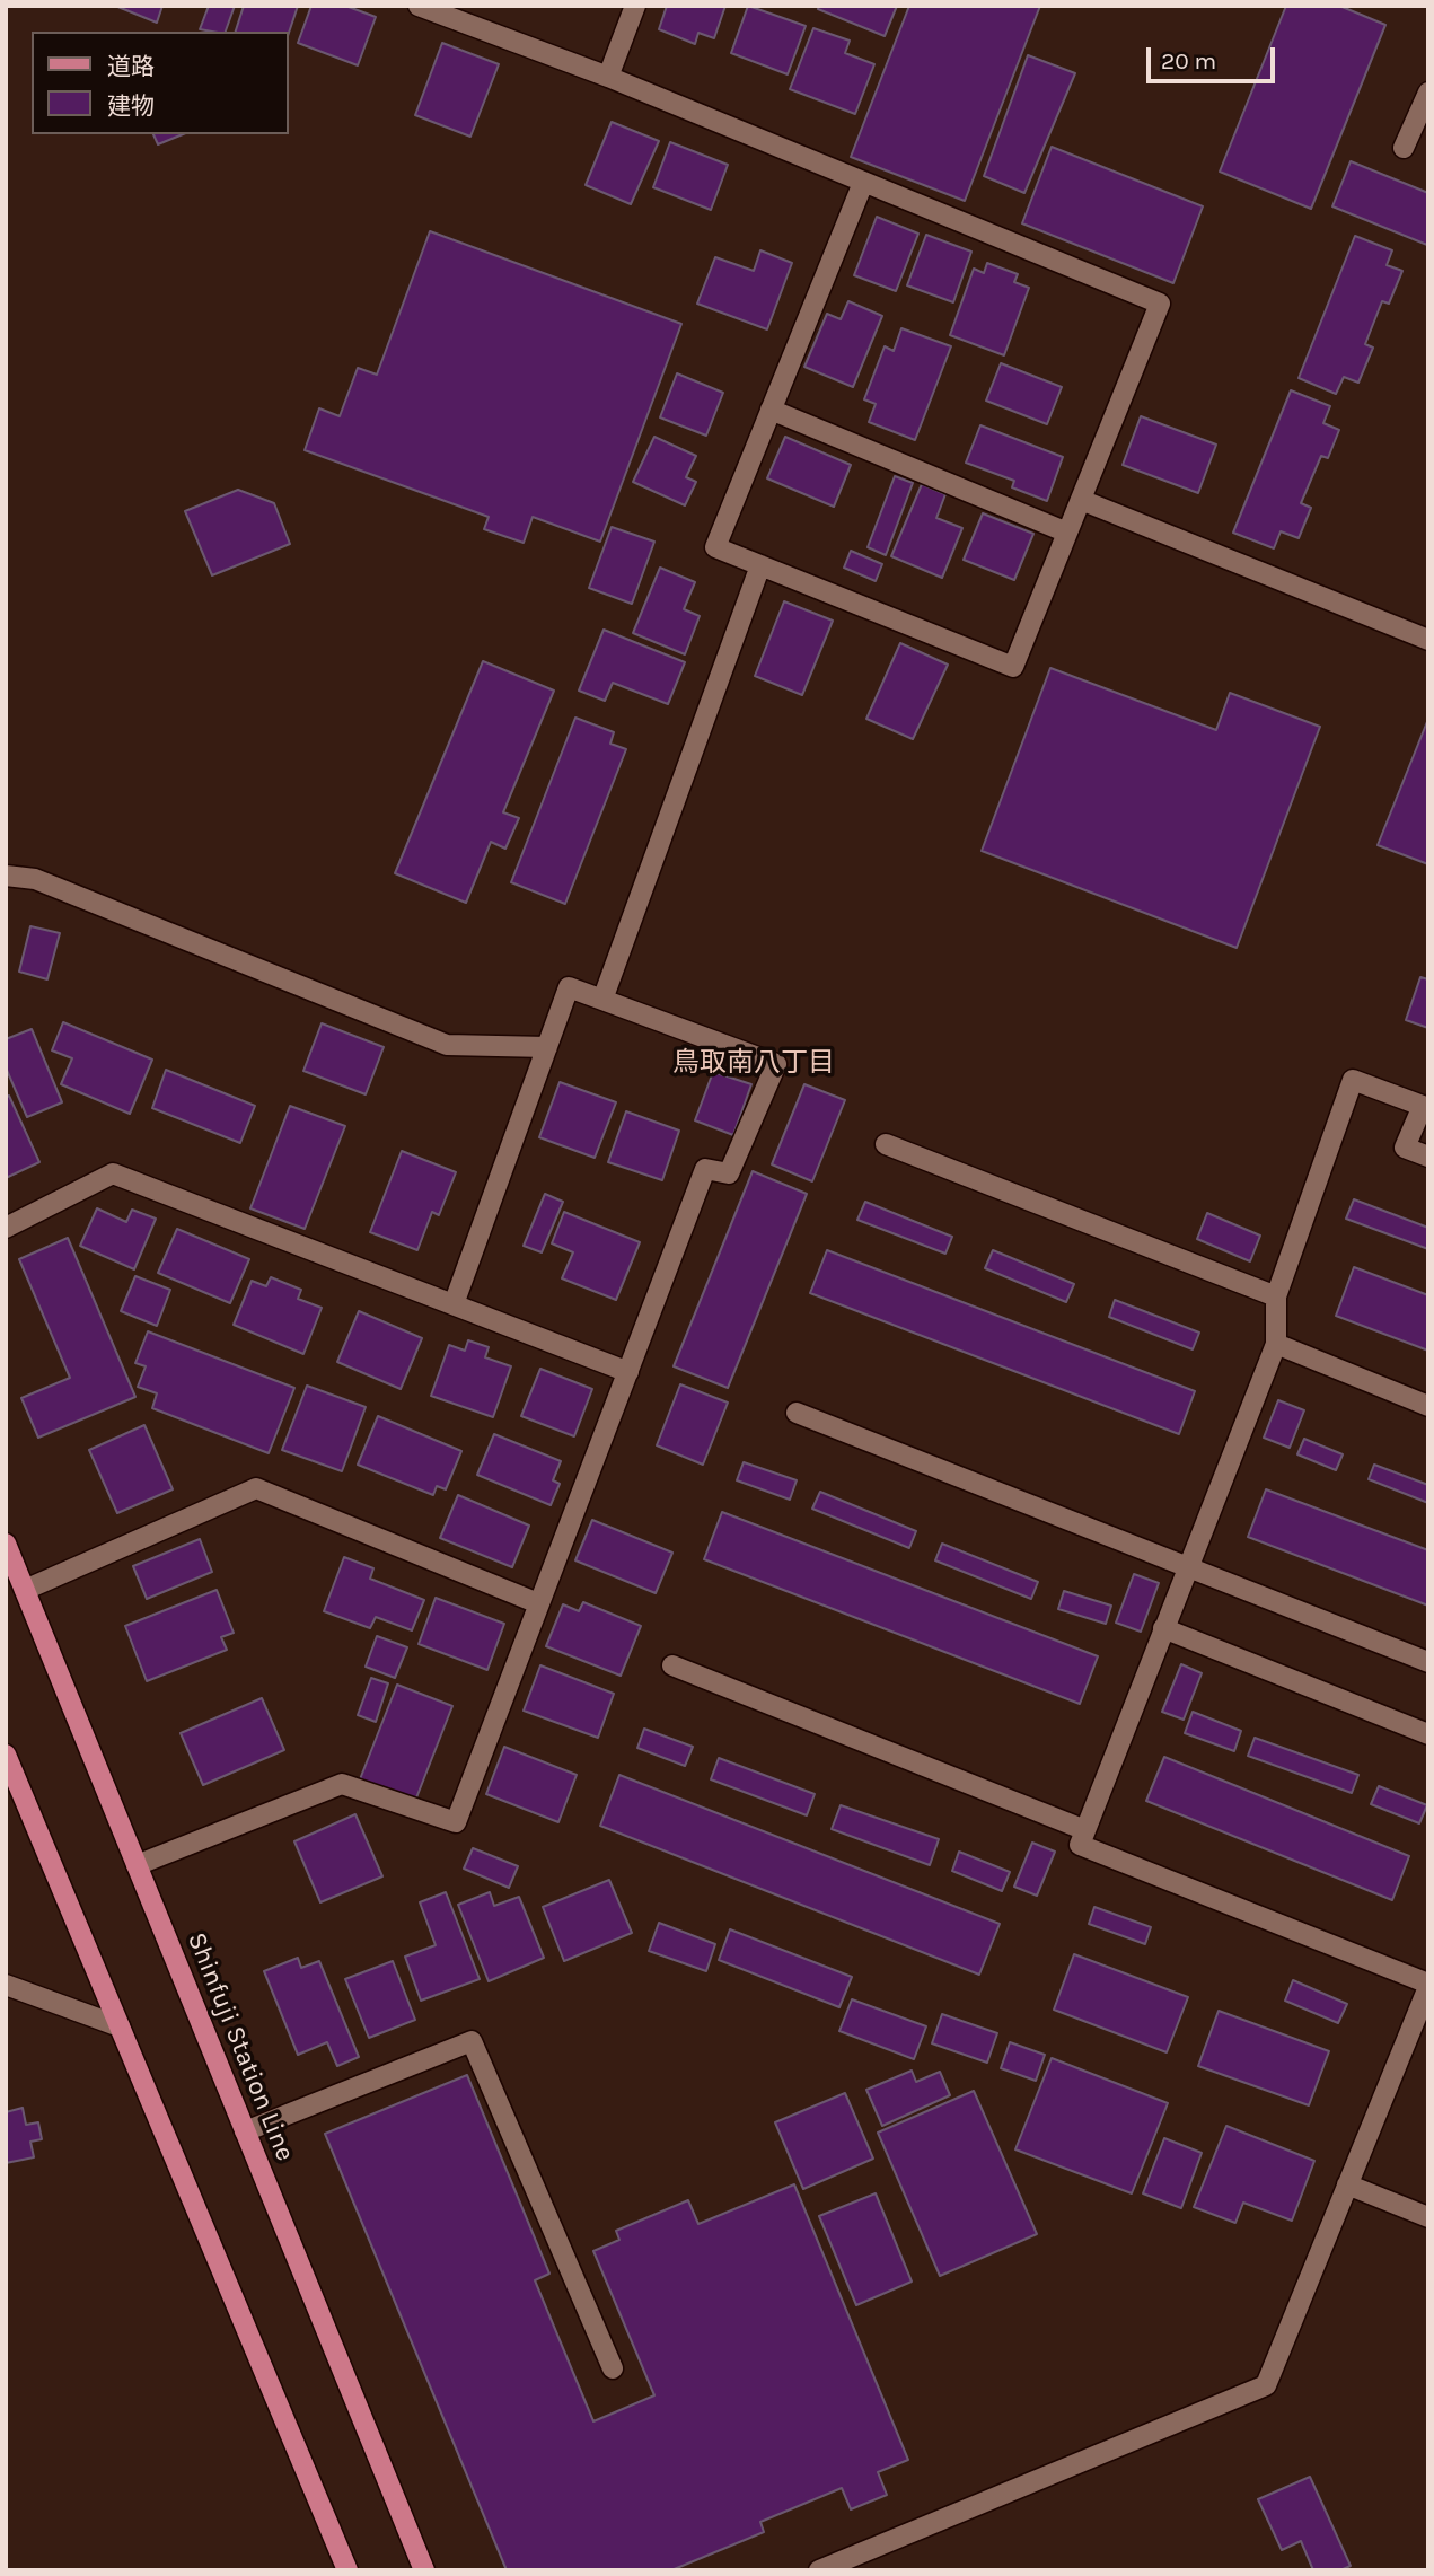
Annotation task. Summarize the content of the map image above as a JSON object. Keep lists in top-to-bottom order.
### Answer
{
  "streets": {
    "main road": ["Shinfuji Station Line"]
  },
  "districts": ["鳥取南八丁目"],
  "legend": ["道路", "建物"],
  "scale_bar": "20 m"
}
